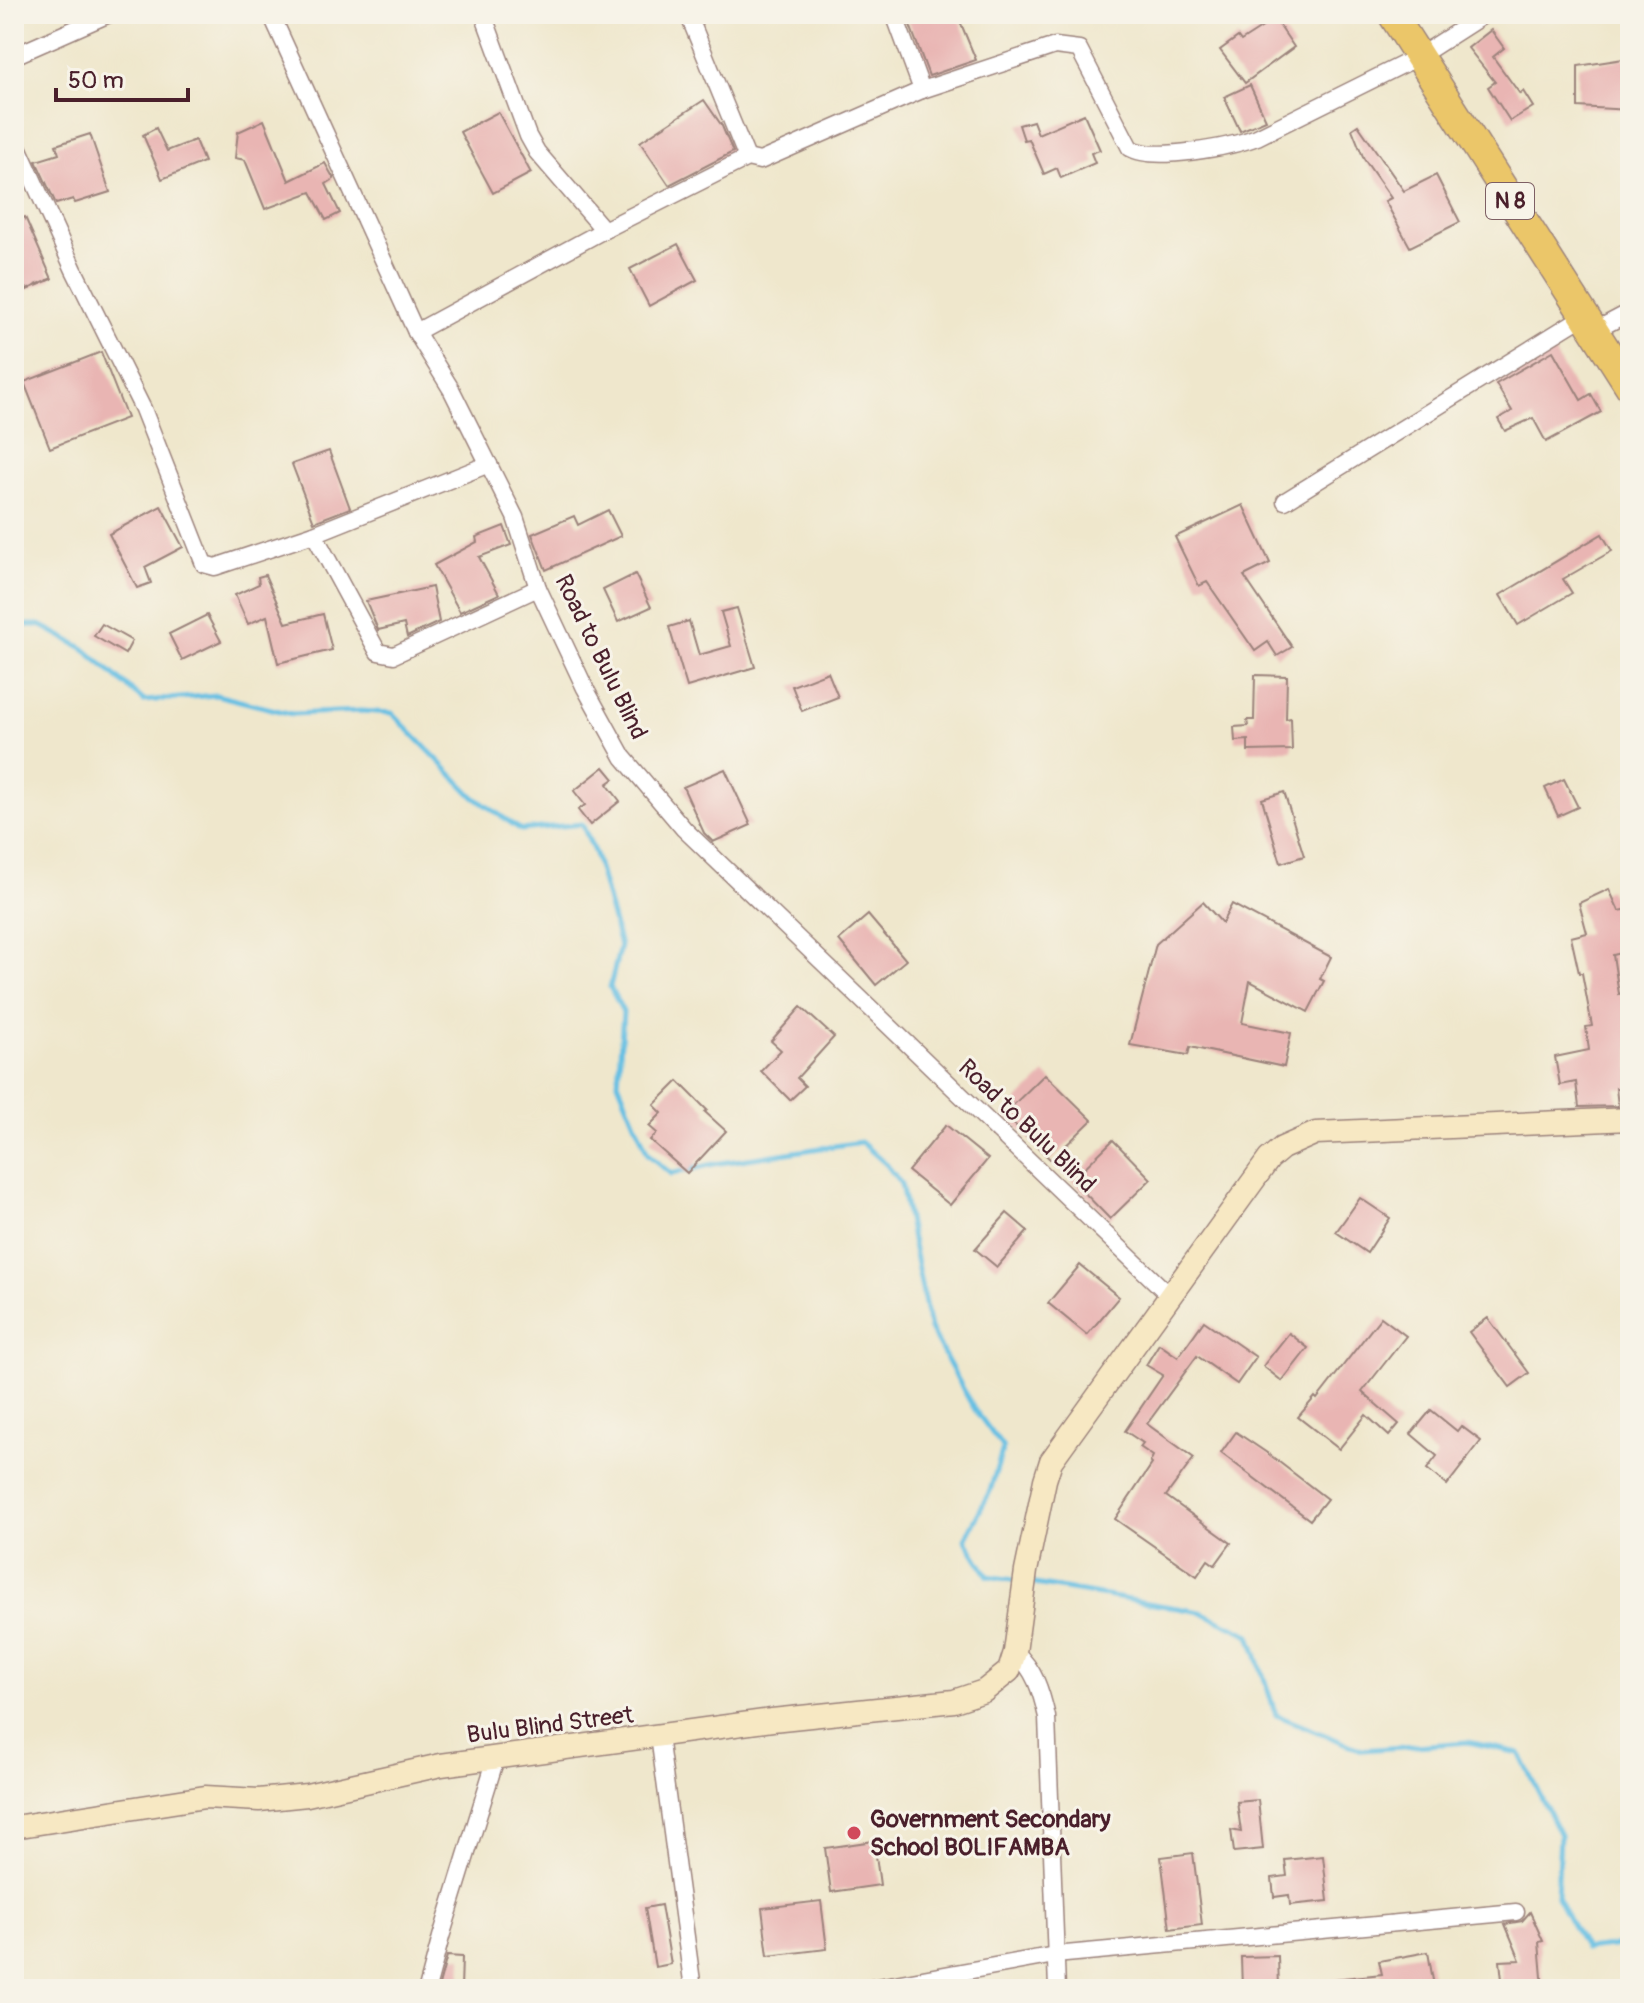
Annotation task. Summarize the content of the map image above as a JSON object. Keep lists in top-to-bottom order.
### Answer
{
  "streets": {
    "highway": ["N 8"],
    "street": ["Road to Bulu Blind", "Bulu Blind Street"]
  },
  "crossings": [
    ["Road to Bulu Blind", "Bulu Blind Street"]
  ],
  "places": ["Government Secondary School BOLIFAMBA"],
  "scale_bar": "50 m"
}
